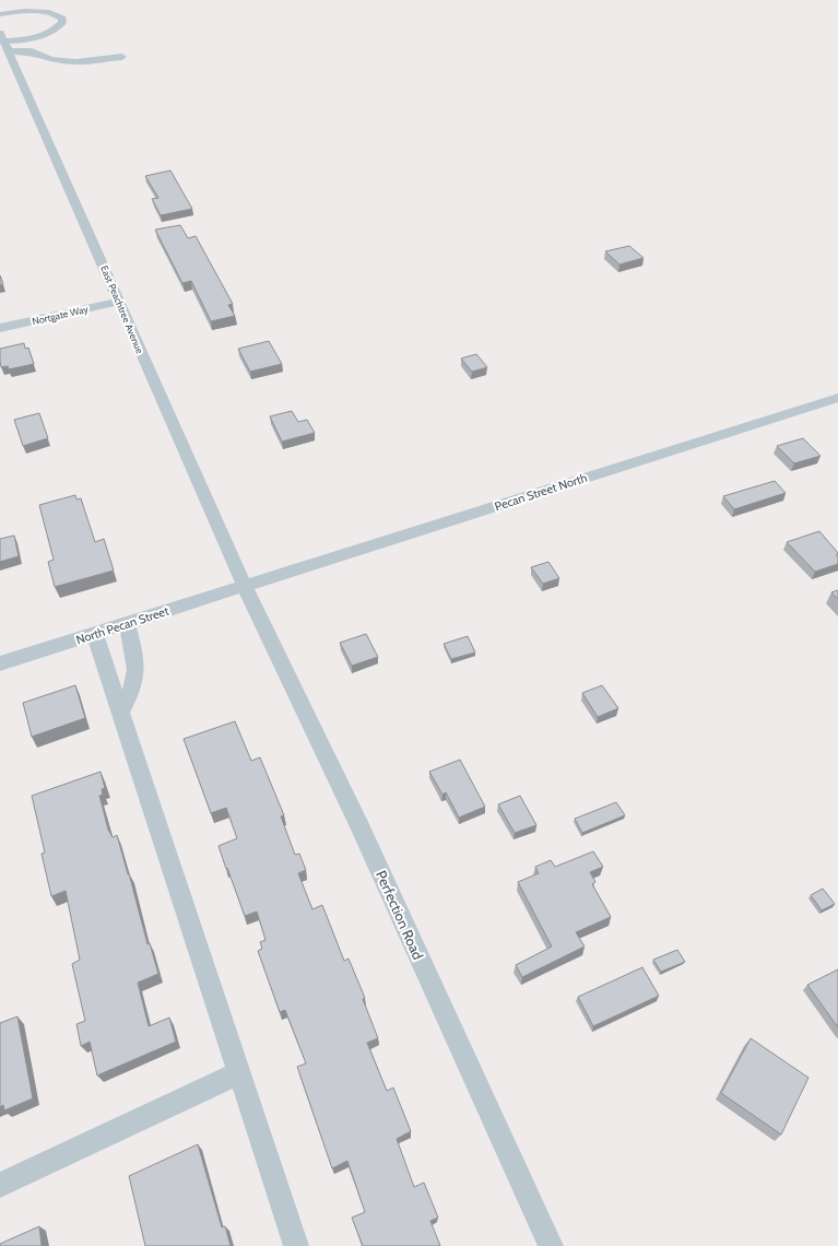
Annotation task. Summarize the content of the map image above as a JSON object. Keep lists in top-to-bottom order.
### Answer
{
  "streets": {
    "street": [
      "East Peachtree Avenue",
      "Nortgate Way",
      "Pecan Street North",
      "North Pecan Street",
      "Perfection Road"
    ]
  },
  "crossings": [
    ["East Peachtree Avenue", "Nortgate Way"],
    ["East Peachtree Avenue", "Pecan Street North"],
    ["East Peachtree Avenue", "North Pecan Street"],
    ["East Peachtree Avenue", "Perfection Road"],
    ["Pecan Street North", "North Pecan Street"],
    ["Pecan Street North", "Perfection Road"],
    ["North Pecan Street", "Perfection Road"]
  ]
}
